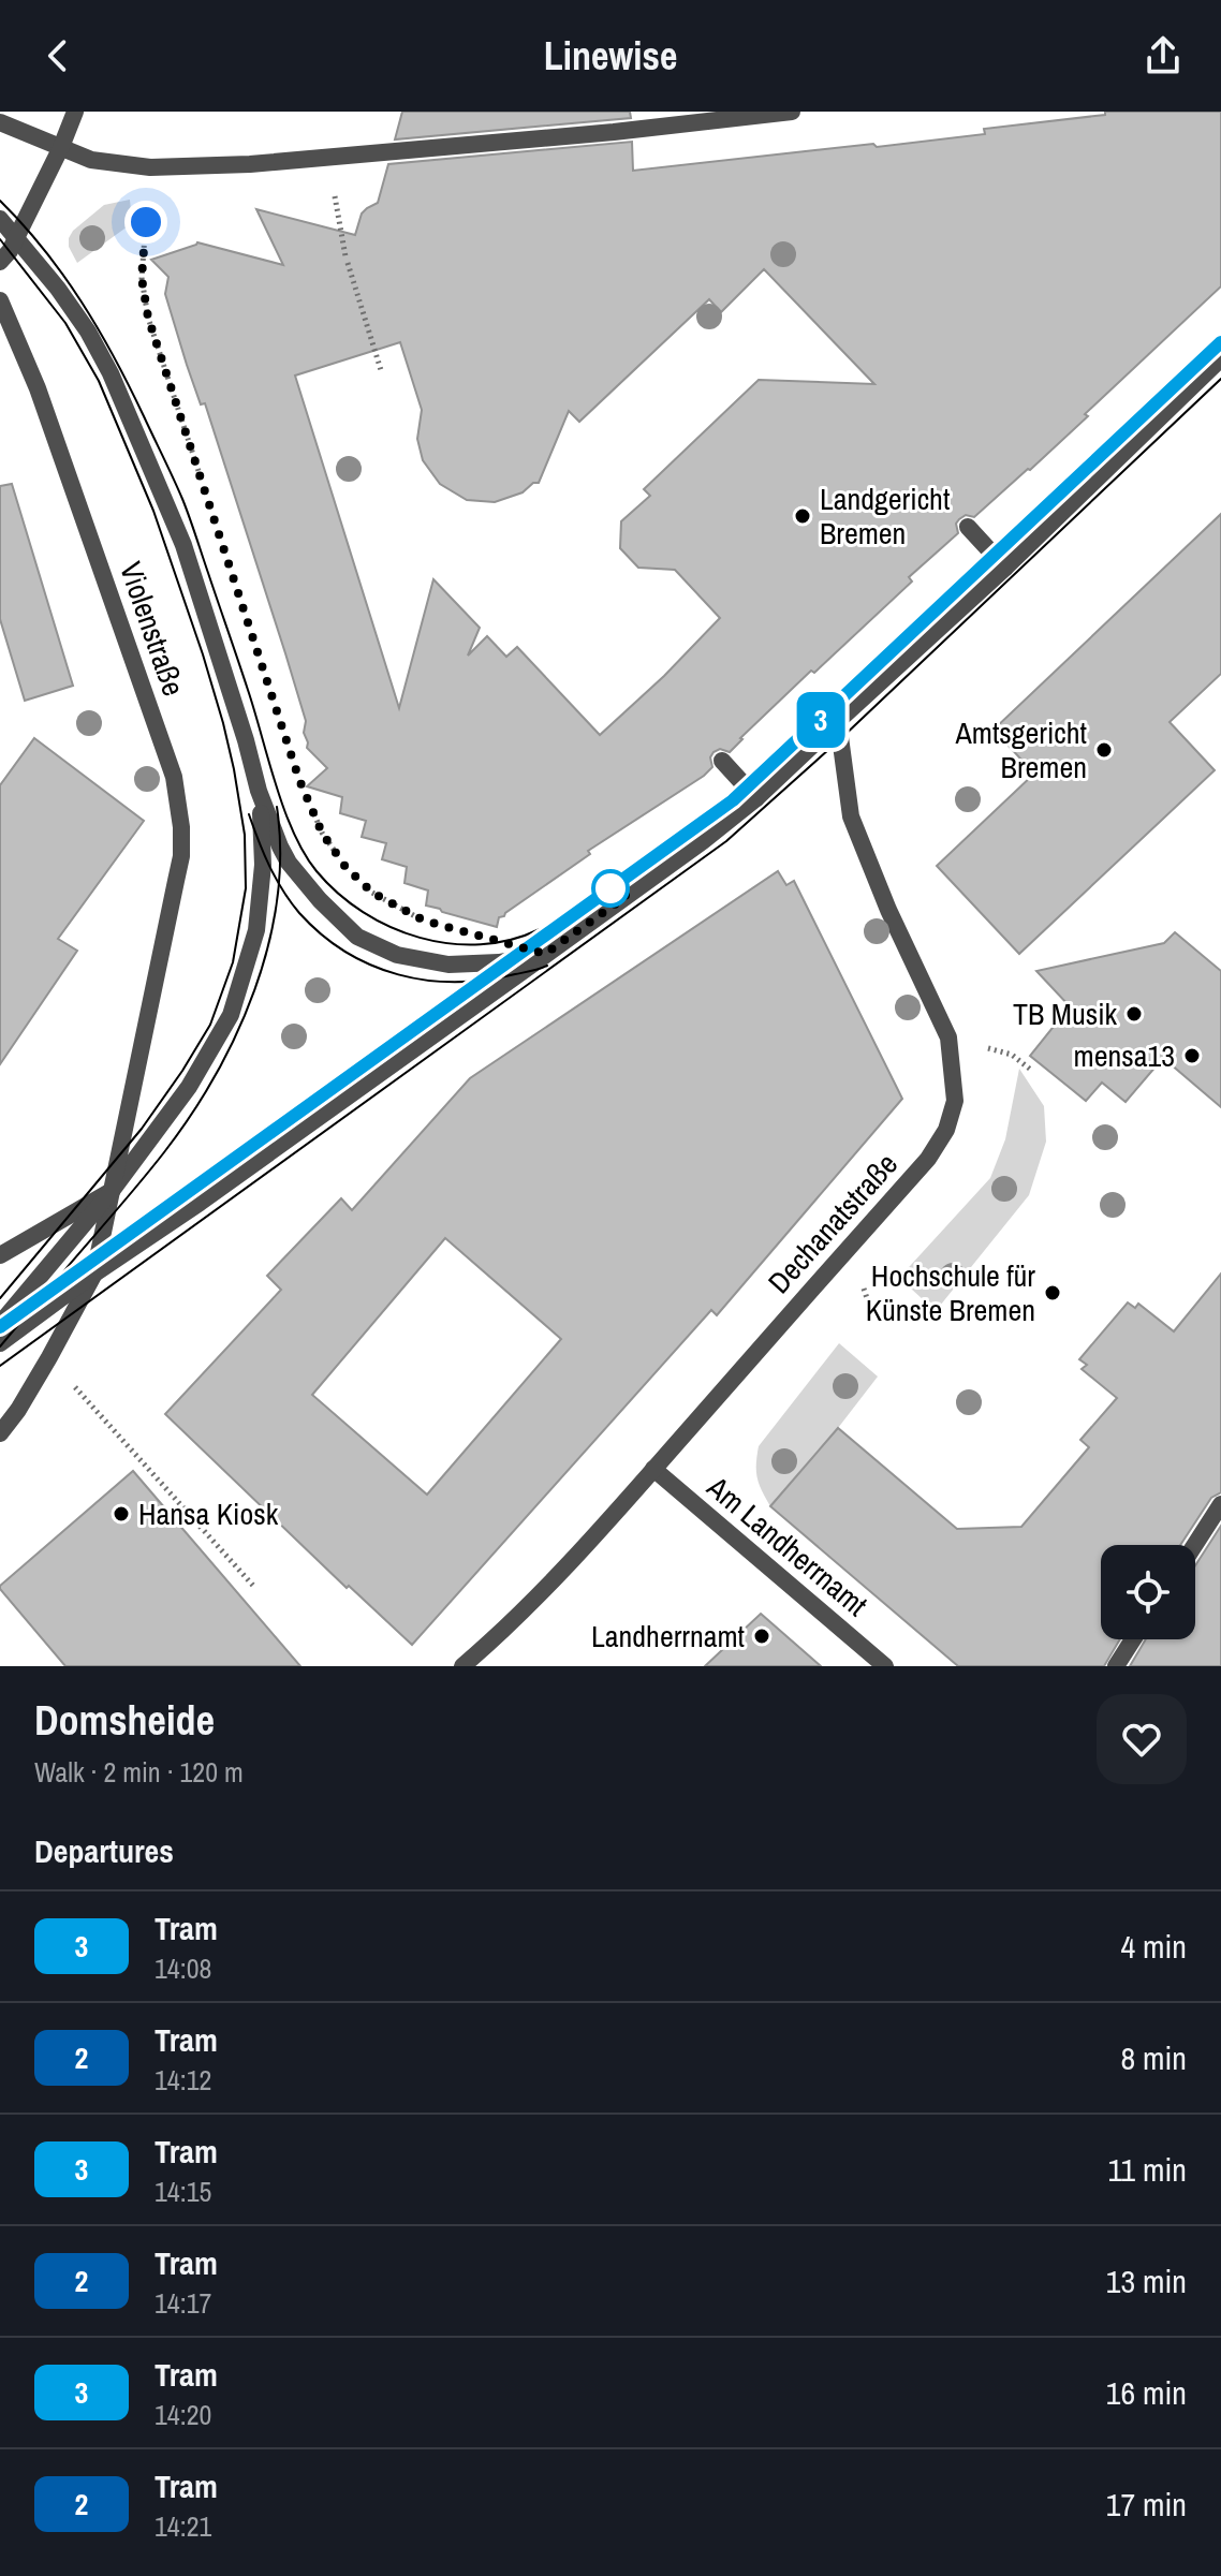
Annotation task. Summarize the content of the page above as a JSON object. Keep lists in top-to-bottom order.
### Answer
{
  "streets": {
    "street": ["Violenstraße", "Dechanatstraße", "Am Landherrnamt"]
  },
  "crossings": [
    ["Dechanatstraße", "Am Landherrnamt"]
  ],
  "places": [
    "Landgericht Bremen",
    "Amtsgericht Bremen",
    "TB Musik",
    "mensa13",
    "Hochschule für Künste Bremen",
    "Hansa Kiosk",
    "Landherrnamt"
  ],
  "lines": ["tram line 3"],
  "page": {
    "header": "Linewise",
    "on_map": "3",
    "heading": [
      ["Domsheide", "Walk · 2 min · 120 m"],
      "Departures"
    ],
    "list": [
      {
        "mark": "3",
        "name": "Tram",
        "note": "14:08",
        "value": "4 min"
      },
      {
        "mark": "2",
        "name": "Tram",
        "note": "14:12",
        "value": "8 min"
      },
      {
        "mark": "3",
        "name": "Tram",
        "note": "14:15",
        "value": "11 min"
      },
      {
        "mark": "2",
        "name": "Tram",
        "note": "14:17",
        "value": "13 min"
      },
      {
        "mark": "3",
        "name": "Tram",
        "note": "14:20",
        "value": "16 min"
      },
      {
        "mark": "2",
        "name": "Tram",
        "note": "14:21",
        "value": "17 min"
      }
    ]
  }
}
